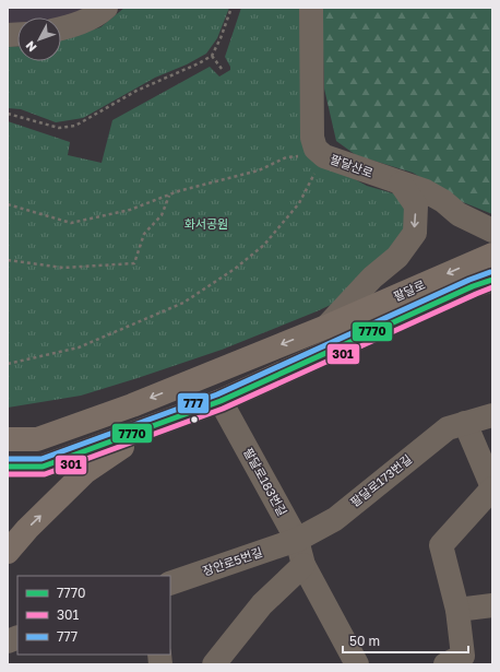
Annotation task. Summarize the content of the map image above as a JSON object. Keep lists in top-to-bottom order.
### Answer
{
  "streets": {
    "main road": ["팔달로"],
    "street": [
      "팔달산로",
      "팔달로173번길",
      "팔달로183번길",
      "장안로5번길"
    ]
  },
  "crossings": [
    ["팔달로", "팔달로183번길"],
    ["팔달로173번길", "팔달로183번길"],
    ["팔달로173번길", "장안로5번길"],
    ["팔달로183번길", "장안로5번길"]
  ],
  "parks": ["화서공원"],
  "lines": ["transit line 777", "transit line 7770", "transit line 301"],
  "legend": ["7770", "301", "777"],
  "scale_bar": "50 m",
  "north": "bottom left"
}
